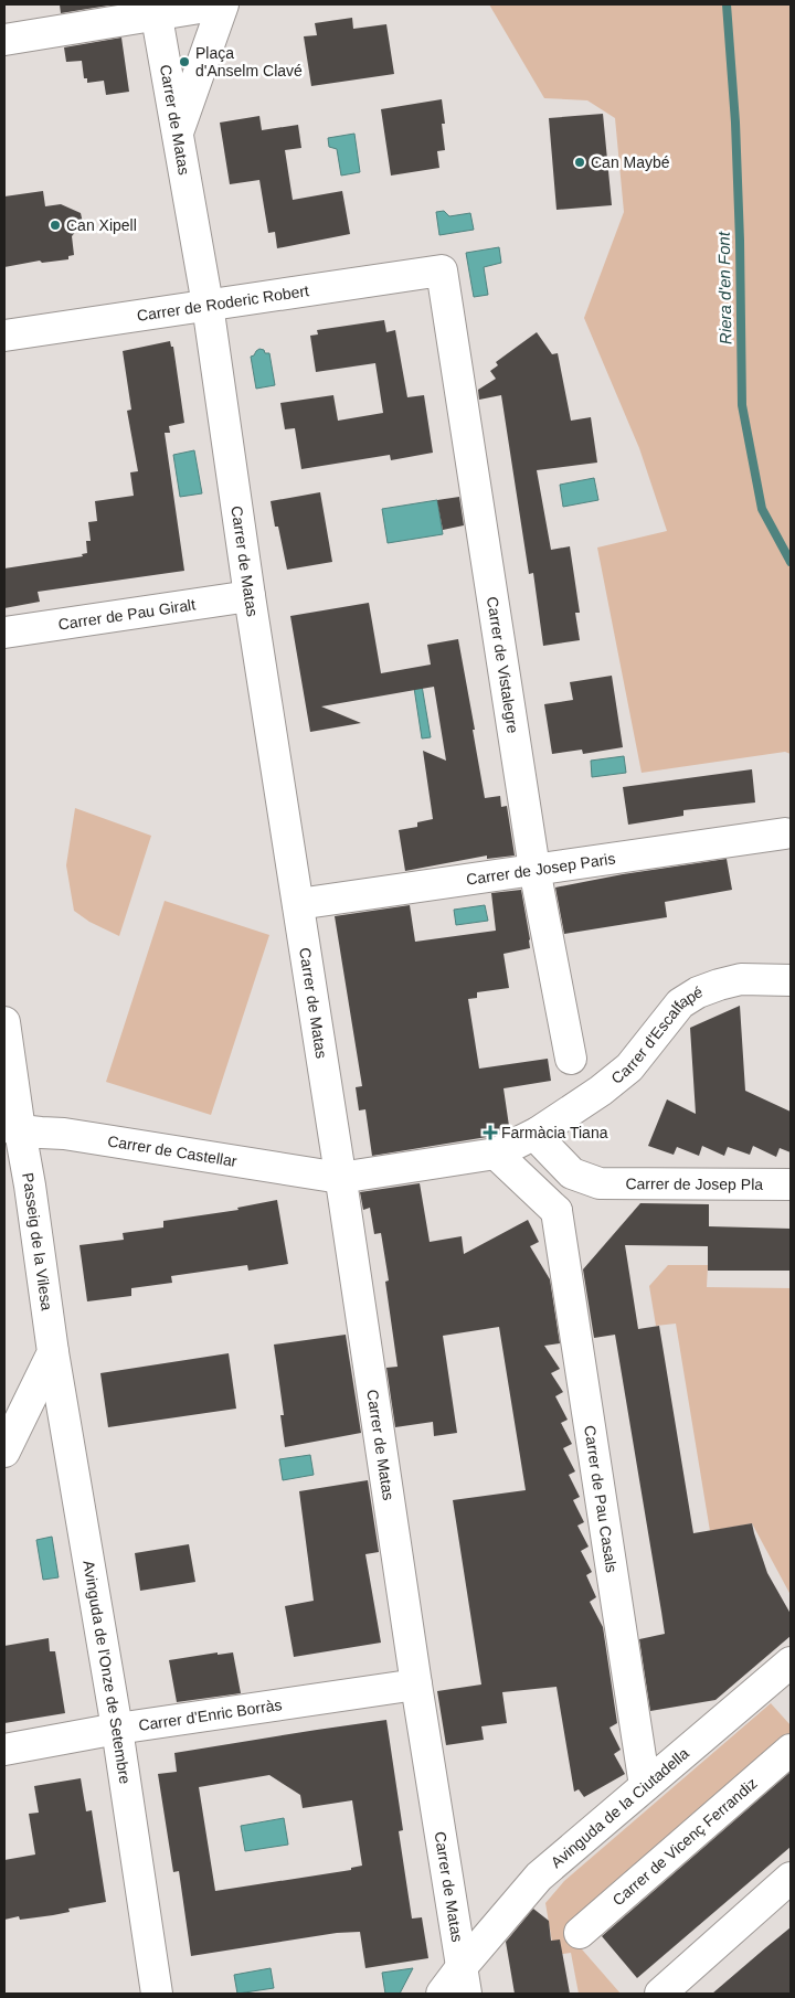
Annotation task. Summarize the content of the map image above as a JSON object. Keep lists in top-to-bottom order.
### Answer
{
  "streets": {
    "street": [
      "Carrer de Matas",
      "Carrer de Roderic Robert",
      "Carrer de Pau Giralt",
      "Carrer de Vistalegre",
      "Carrer de Josep Paris",
      "Carrer d'Escalfapé",
      "Carrer de Castellar",
      "Carrer de Josep Pla",
      "Passeig de la Vilesa",
      "Carrer de Pau Casals",
      "Avinguda de l'Onze de Setembre",
      "Carrer d'Enric Borràs",
      "Avinguda de la Ciutadella",
      "Carrer de Vicenç Ferrandiz"
    ]
  },
  "crossings": [
    ["Carrer de Matas", "Carrer de Roderic Robert"],
    ["Carrer de Matas", "Carrer de Pau Giralt"],
    ["Carrer de Matas", "Carrer de Josep Paris"],
    ["Carrer de Matas", "Carrer d'Escalfapé"],
    ["Carrer de Matas", "Carrer de Castellar"],
    ["Carrer de Matas", "Carrer d'Enric Borràs"],
    ["Carrer de Matas", "Avinguda de la Ciutadella"],
    ["Carrer de Roderic Robert", "Carrer de Vistalegre"],
    ["Carrer de Vistalegre", "Carrer de Josep Paris"],
    ["Carrer d'Escalfapé", "Carrer de Castellar"],
    ["Carrer de Castellar", "Passeig de la Vilesa"],
    ["Carrer de Josep Pla", "Carrer de Pau Casals"],
    ["Passeig de la Vilesa", "Avinguda de l'Onze de Setembre"],
    ["Carrer de Pau Casals", "Avinguda de la Ciutadella"],
    ["Avinguda de l'Onze de Setembre", "Carrer d'Enric Borràs"]
  ],
  "water": ["Riera d'en Font"],
  "places": {
    "other": ["Plaça d'Anselm Clavé", "Can Maybé", "Can Xipell"],
    "health": ["Farmàcia Tiana"]
  }
}
